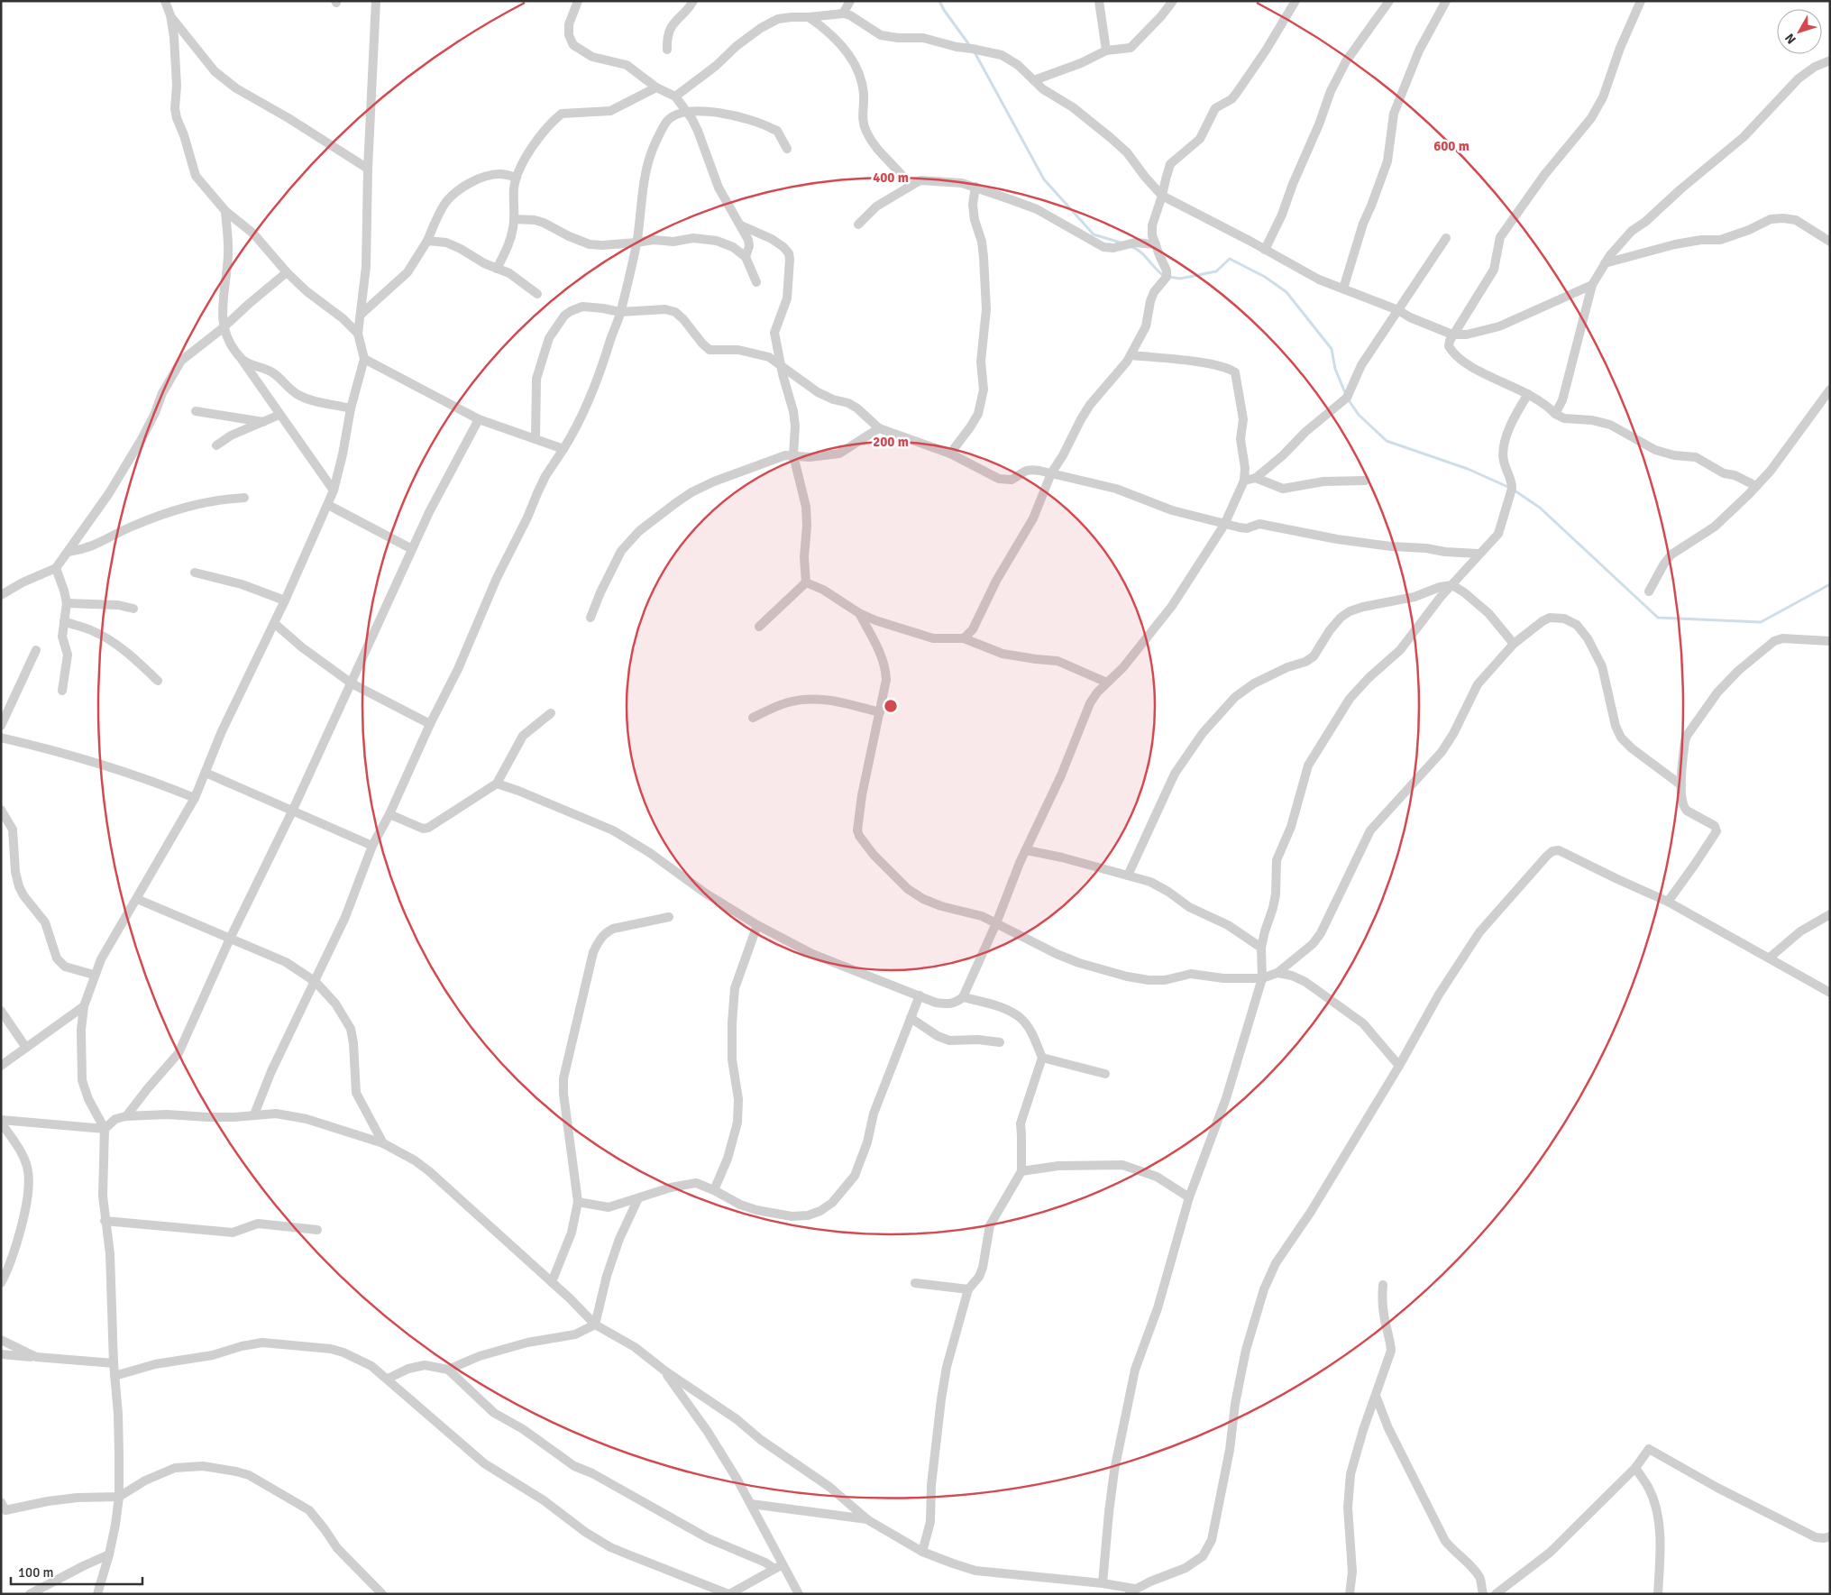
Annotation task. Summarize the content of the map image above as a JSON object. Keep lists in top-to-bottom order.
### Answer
{
  "scale_bar": "100 m",
  "north": "bottom left",
  "rings": ["600 m", "400 m", "200 m"]
}
